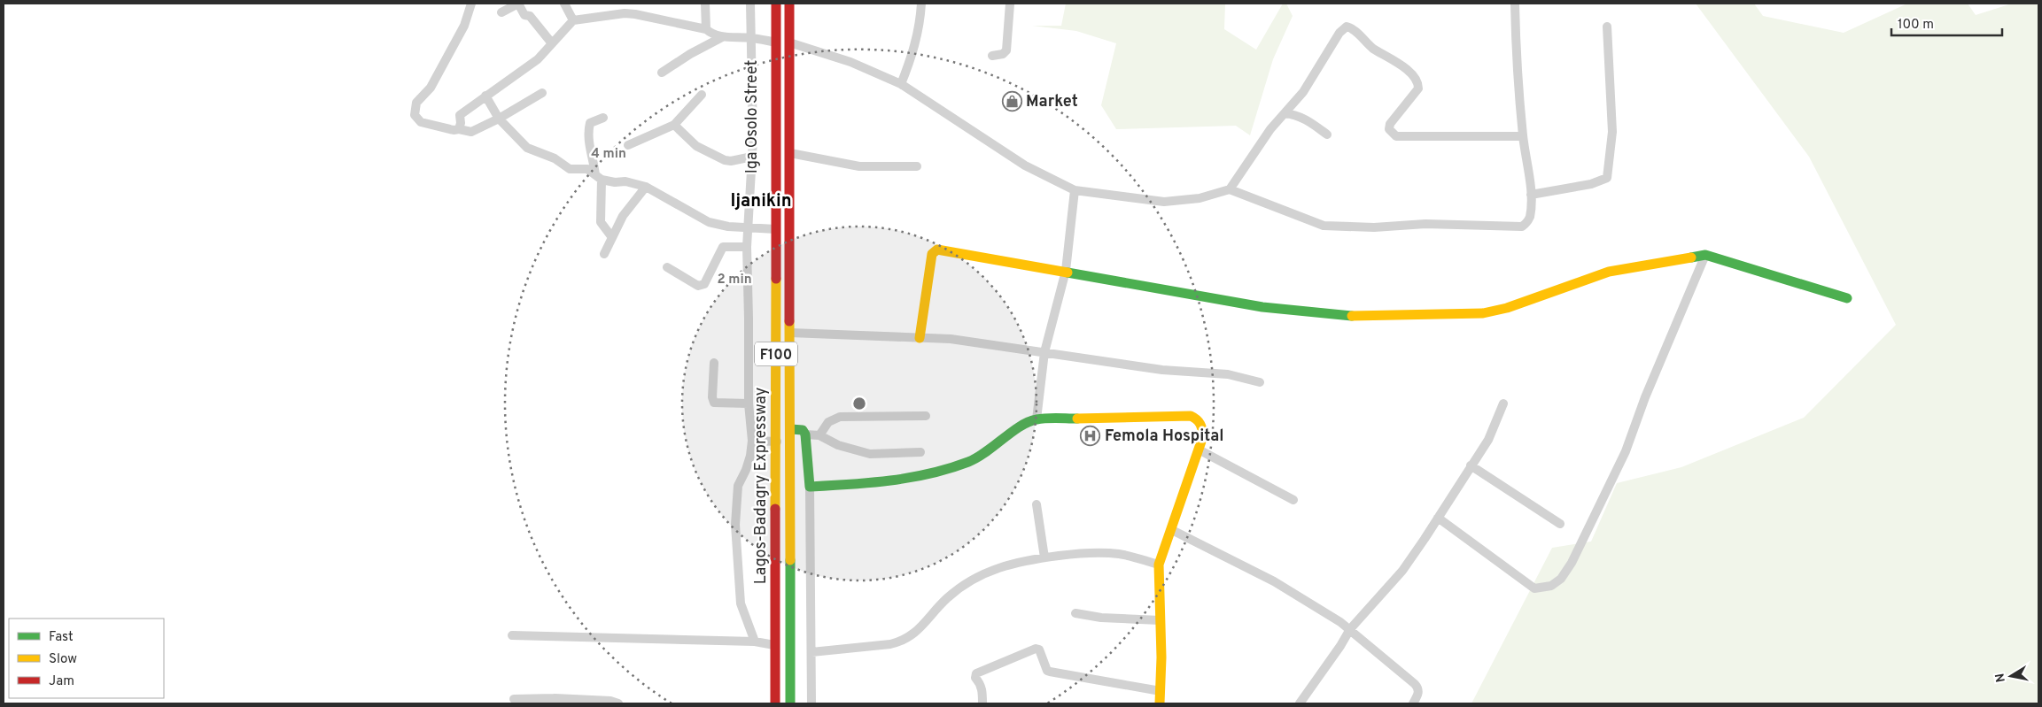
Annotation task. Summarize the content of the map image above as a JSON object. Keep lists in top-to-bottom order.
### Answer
{
  "streets": {
    "main road": ["F100", "Lagos-Badagry Expressway"],
    "street": ["Iga Osolo Street"]
  },
  "districts": ["Ijanikin"],
  "places": {
    "shop": ["Market"],
    "hospital": ["Femola Hospital"]
  },
  "legend": ["Fast", "Slow", "Jam"],
  "scale_bar": "100 m",
  "north": "left",
  "rings": ["4 min", "2 min"]
}
